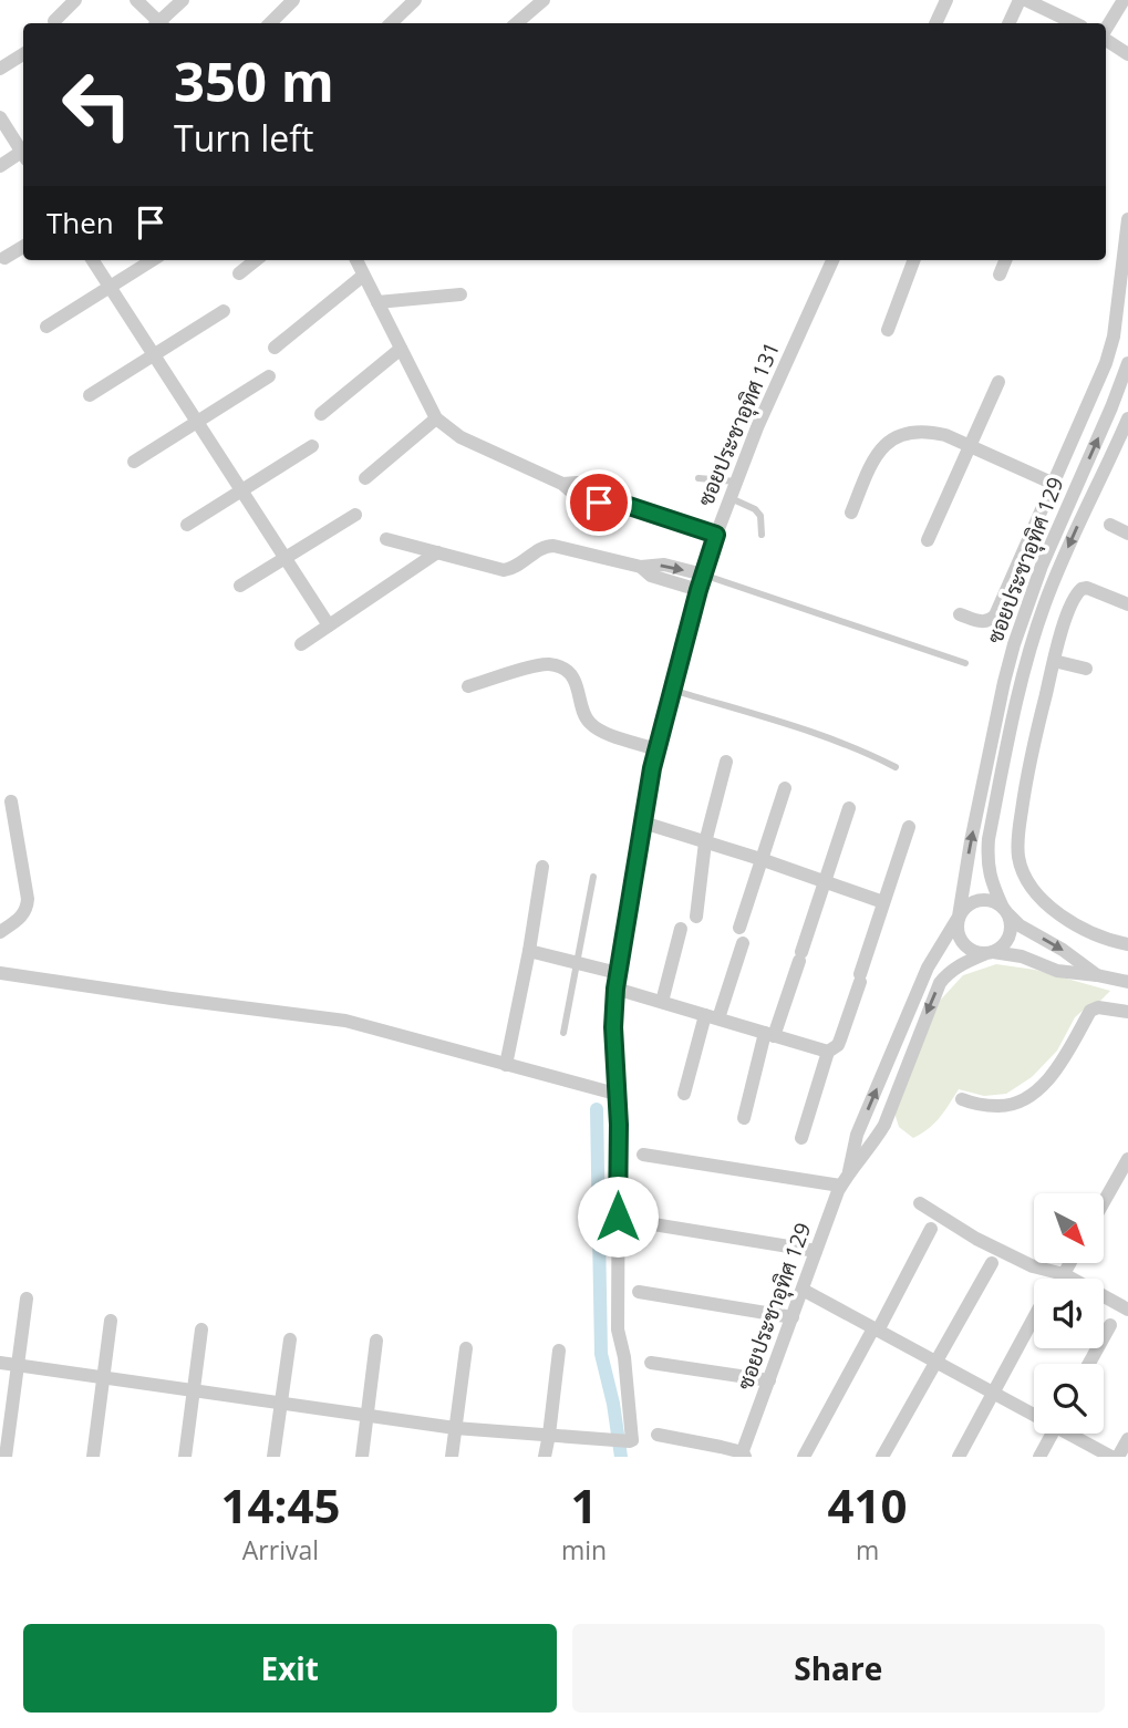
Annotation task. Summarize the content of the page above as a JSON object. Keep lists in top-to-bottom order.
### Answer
{
  "streets": {
    "street": ["ซอยประชาอุทิศ 131", "ซอยประชาอุทิศ 129"]
  },
  "north": "bottom right",
  "page": {
    "turn": ["350 m", "Turn left"],
    "then": "Then",
    "eta": [
      "14:45",
      "Arrival",
      "1",
      "min",
      "410",
      "m"
    ],
    "buttons": ["Exit", "Share"]
  }
}
